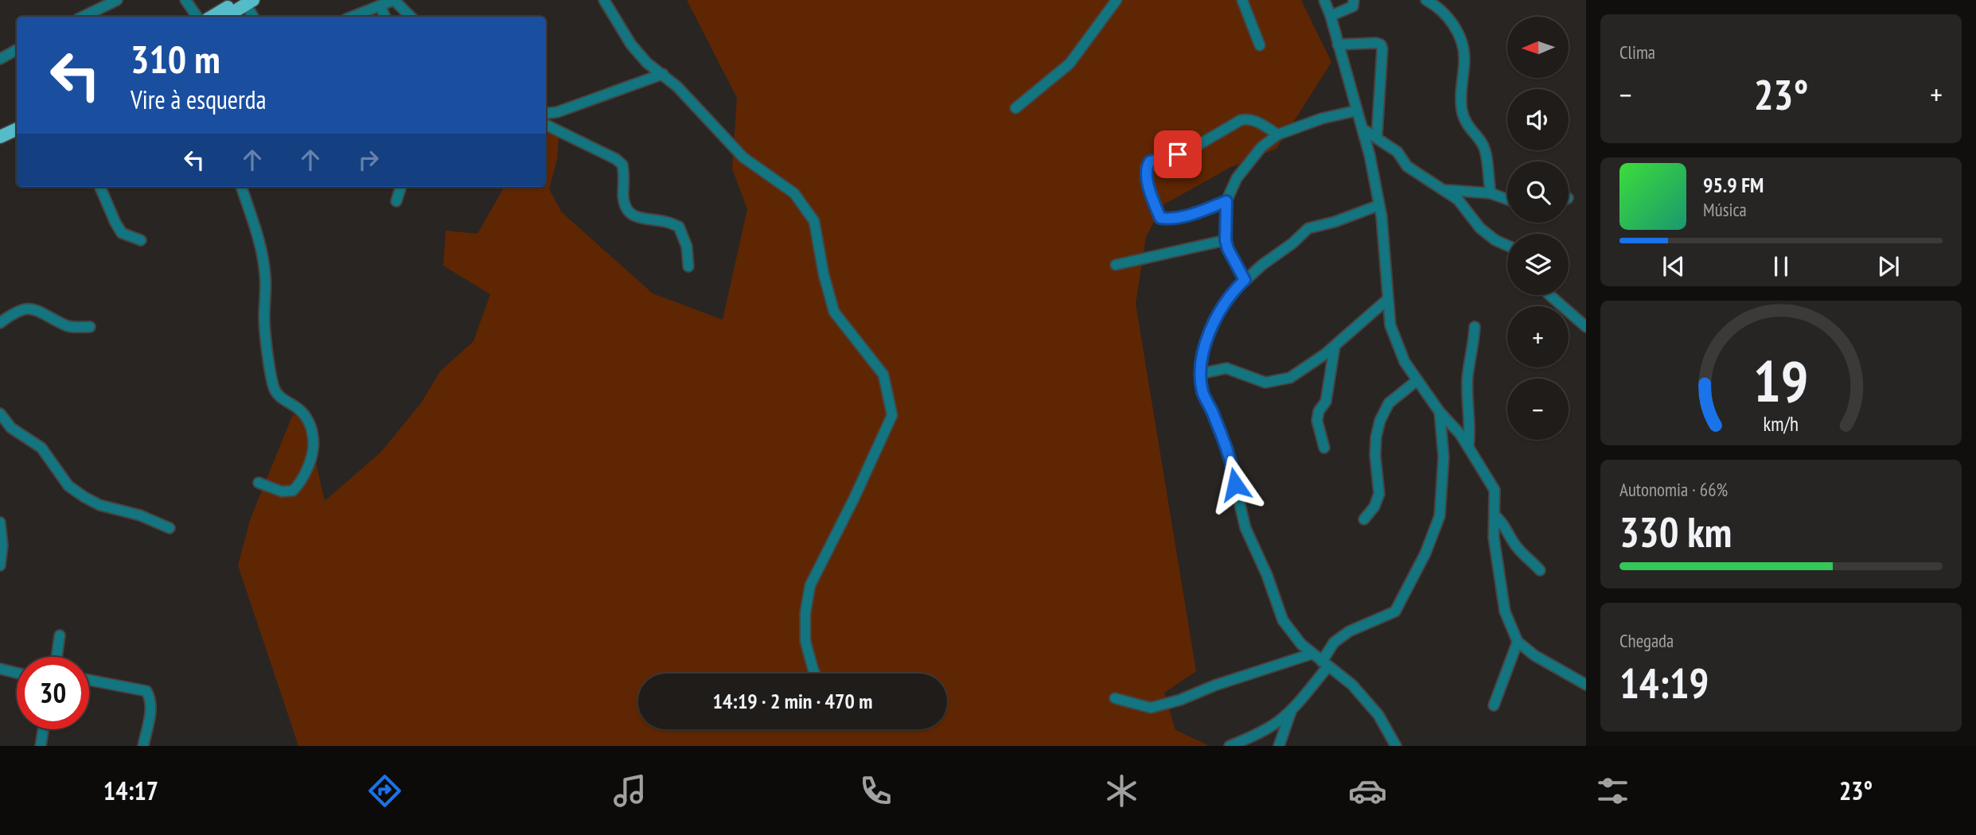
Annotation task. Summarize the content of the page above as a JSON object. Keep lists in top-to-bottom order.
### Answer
{
  "north": "left",
  "page": {
    "tile": [
      "Clima",
      ["Autonomia · 66%", "330 km"],
      ["Chegada", "14:19"]
    ],
    "map_buttons": ["+", "−"],
    "turn": ["310 m", "Vire à esquerda"],
    "heat": ["−", "23°", "+"],
    "song": ["95.9 FM", "Música"],
    "limit": "30",
    "trip": "14:19 · 2 min · 470 m",
    "tabs": ["14:17", "23°"],
    "gauge": ["19", "km/h"]
  }
}
